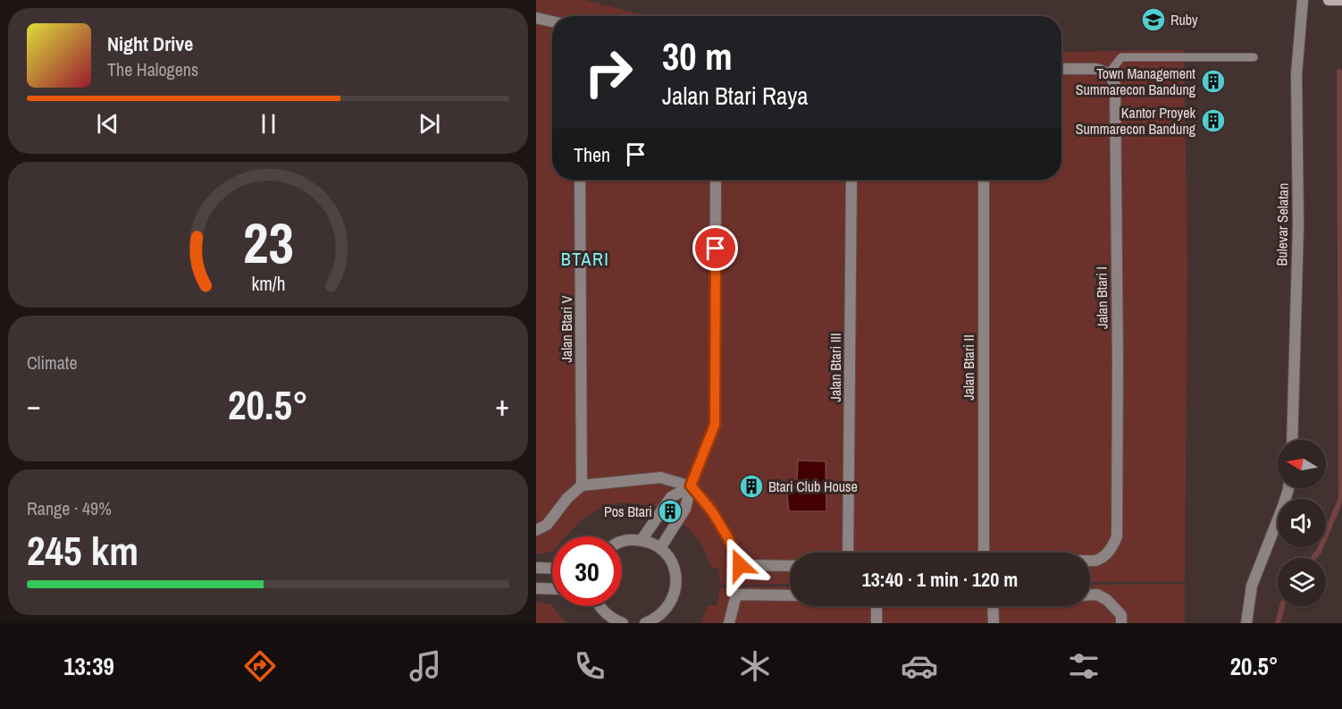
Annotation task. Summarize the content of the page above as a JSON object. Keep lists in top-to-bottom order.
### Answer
{
  "streets": {
    "street": [
      "Bulevar Selatan",
      "Jalan Btari I",
      "Jalan Btari V",
      "Jalan Btari III",
      "Jalan Btari II"
    ]
  },
  "districts": ["BTARI"],
  "places": {
    "school or university": ["Ruby"],
    "building": [
      "Town Management Summarecon Bandung",
      "Kantor Proyek Summarecon Bandung",
      "Btari Club House",
      "Pos Btari"
    ]
  },
  "north": "left",
  "page": {
    "turn": ["30 m", "Jalan Btari Raya"],
    "song": ["Night Drive", "The Halogens"],
    "then": "Then",
    "tile": [
      "Climate",
      ["Range · 49%", "245 km"]
    ],
    "heat": ["−", "20.5°", "+"],
    "limit": "30",
    "trip": "13:40 · 1 min · 120 m",
    "tabs": ["13:39", "20.5°"],
    "gauge": ["23", "km/h"]
  }
}
